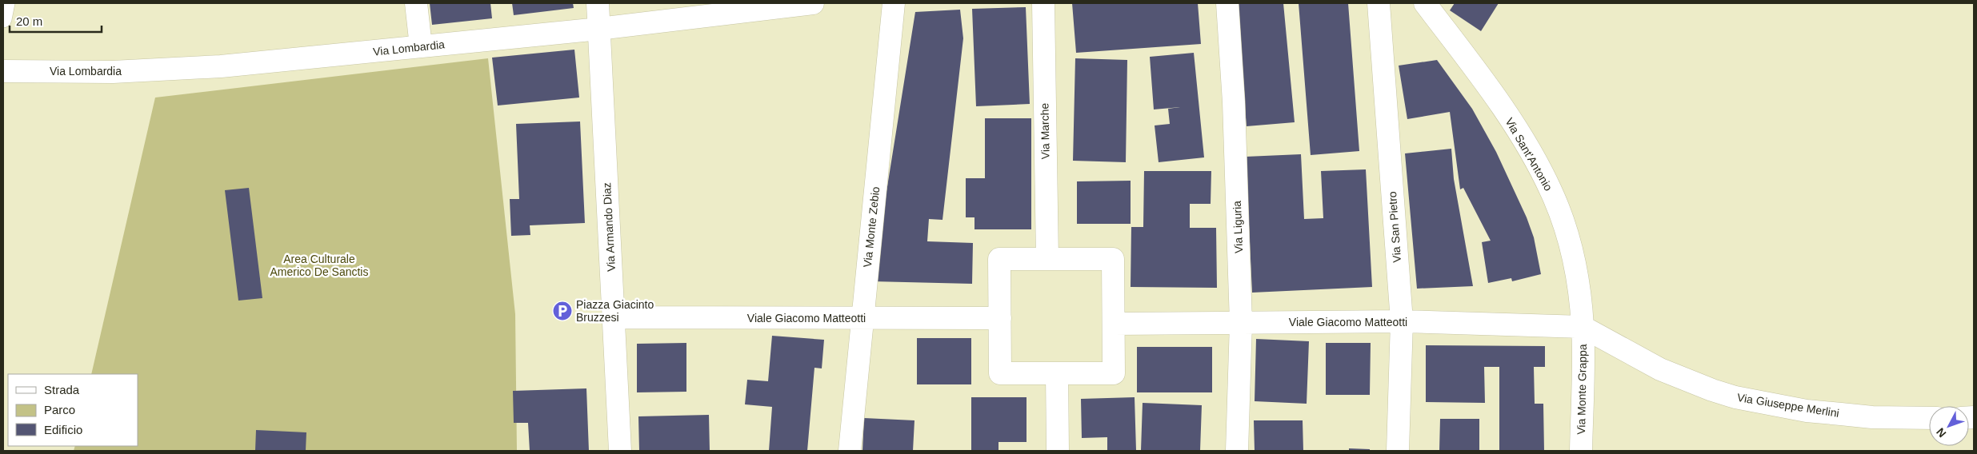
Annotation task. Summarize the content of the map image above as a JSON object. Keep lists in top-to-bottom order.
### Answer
{
  "streets": {
    "street": [
      "Via Lombardia",
      "Via Marche",
      "Via Sant'Antonio",
      "Via Armando Diaz",
      "Via Monte Zebio",
      "Via Liguria",
      "Via San Pietro",
      "Viale Giacomo Matteotti",
      "Via Monte Grappa",
      "Via Giuseppe Merlini"
    ]
  },
  "crossings": [
    ["Via Lombardia", "Via Armando Diaz"],
    ["Via Sant'Antonio", "Viale Giacomo Matteotti"],
    ["Via Sant'Antonio", "Via Monte Grappa"],
    ["Via Sant'Antonio", "Via Giuseppe Merlini"],
    ["Via Armando Diaz", "Viale Giacomo Matteotti"],
    ["Via Monte Zebio", "Viale Giacomo Matteotti"],
    ["Via Liguria", "Viale Giacomo Matteotti"],
    ["Via San Pietro", "Viale Giacomo Matteotti"],
    ["Viale Giacomo Matteotti", "Via Monte Grappa"],
    ["Viale Giacomo Matteotti", "Via Giuseppe Merlini"],
    ["Via Monte Grappa", "Via Giuseppe Merlini"]
  ],
  "parks": ["Area Culturale Americo De Sanctis"],
  "places": {
    "parking": ["Piazza Giacinto Bruzzesi"]
  },
  "legend": ["Strada", "Parco", "Edificio"],
  "scale_bar": "20 m",
  "north": "bottom left"
}
